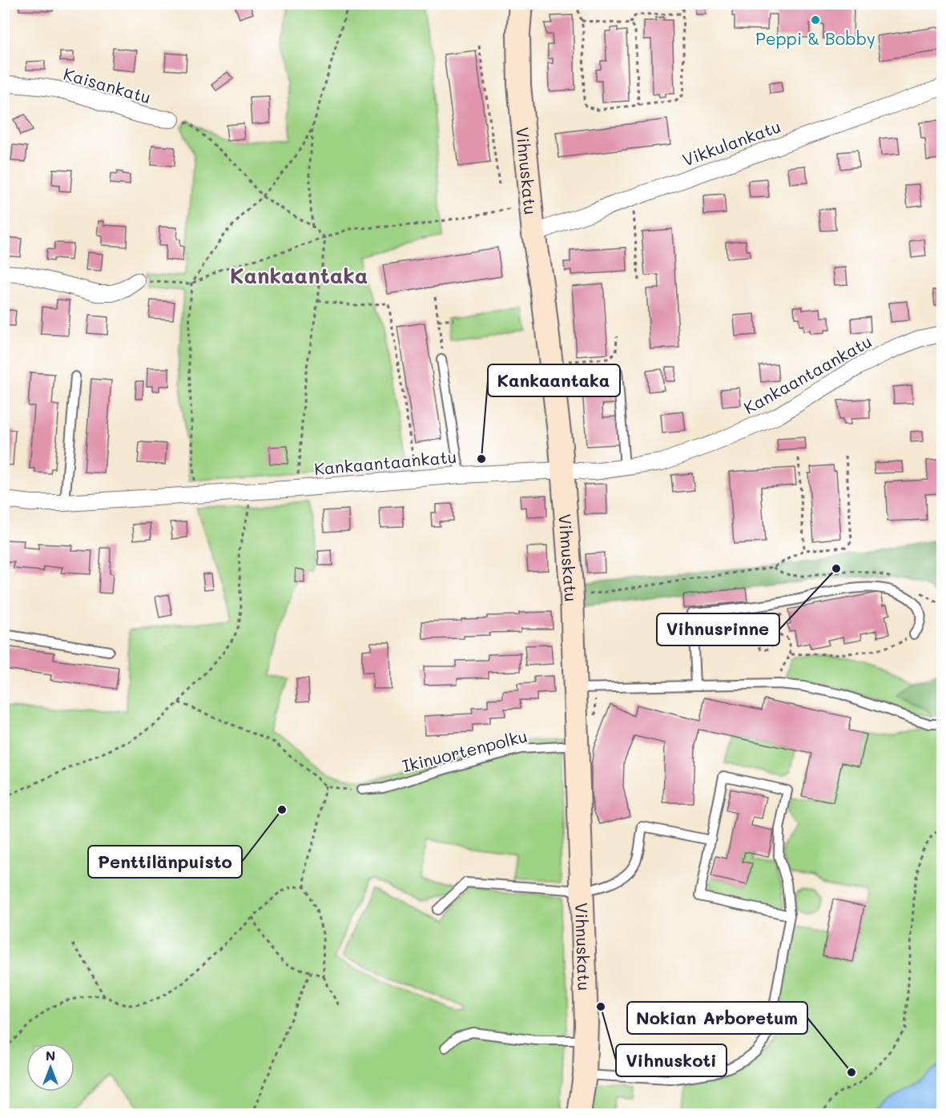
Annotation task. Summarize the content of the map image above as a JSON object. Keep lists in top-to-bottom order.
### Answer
{
  "streets": {
    "street": [
      "Kaisankatu",
      "Vikkulankatu",
      "Vihnuskatu",
      "Kankaantaankatu"
    ],
    "lane": ["Ikinuortenpolku"]
  },
  "crossings": [
    ["Vikkulankatu", "Vihnuskatu"],
    ["Vihnuskatu", "Kankaantaankatu"],
    ["Vihnuskatu", "Ikinuortenpolku"]
  ],
  "districts": ["Kankaantaka"],
  "places": [
    "Peppi & Bobby",
    "Kankaantaka",
    "Vihnusrinne",
    "Penttilänpuisto",
    "Vihnuskoti",
    "Nokian Arboretum"
  ],
  "north": "top"
}
